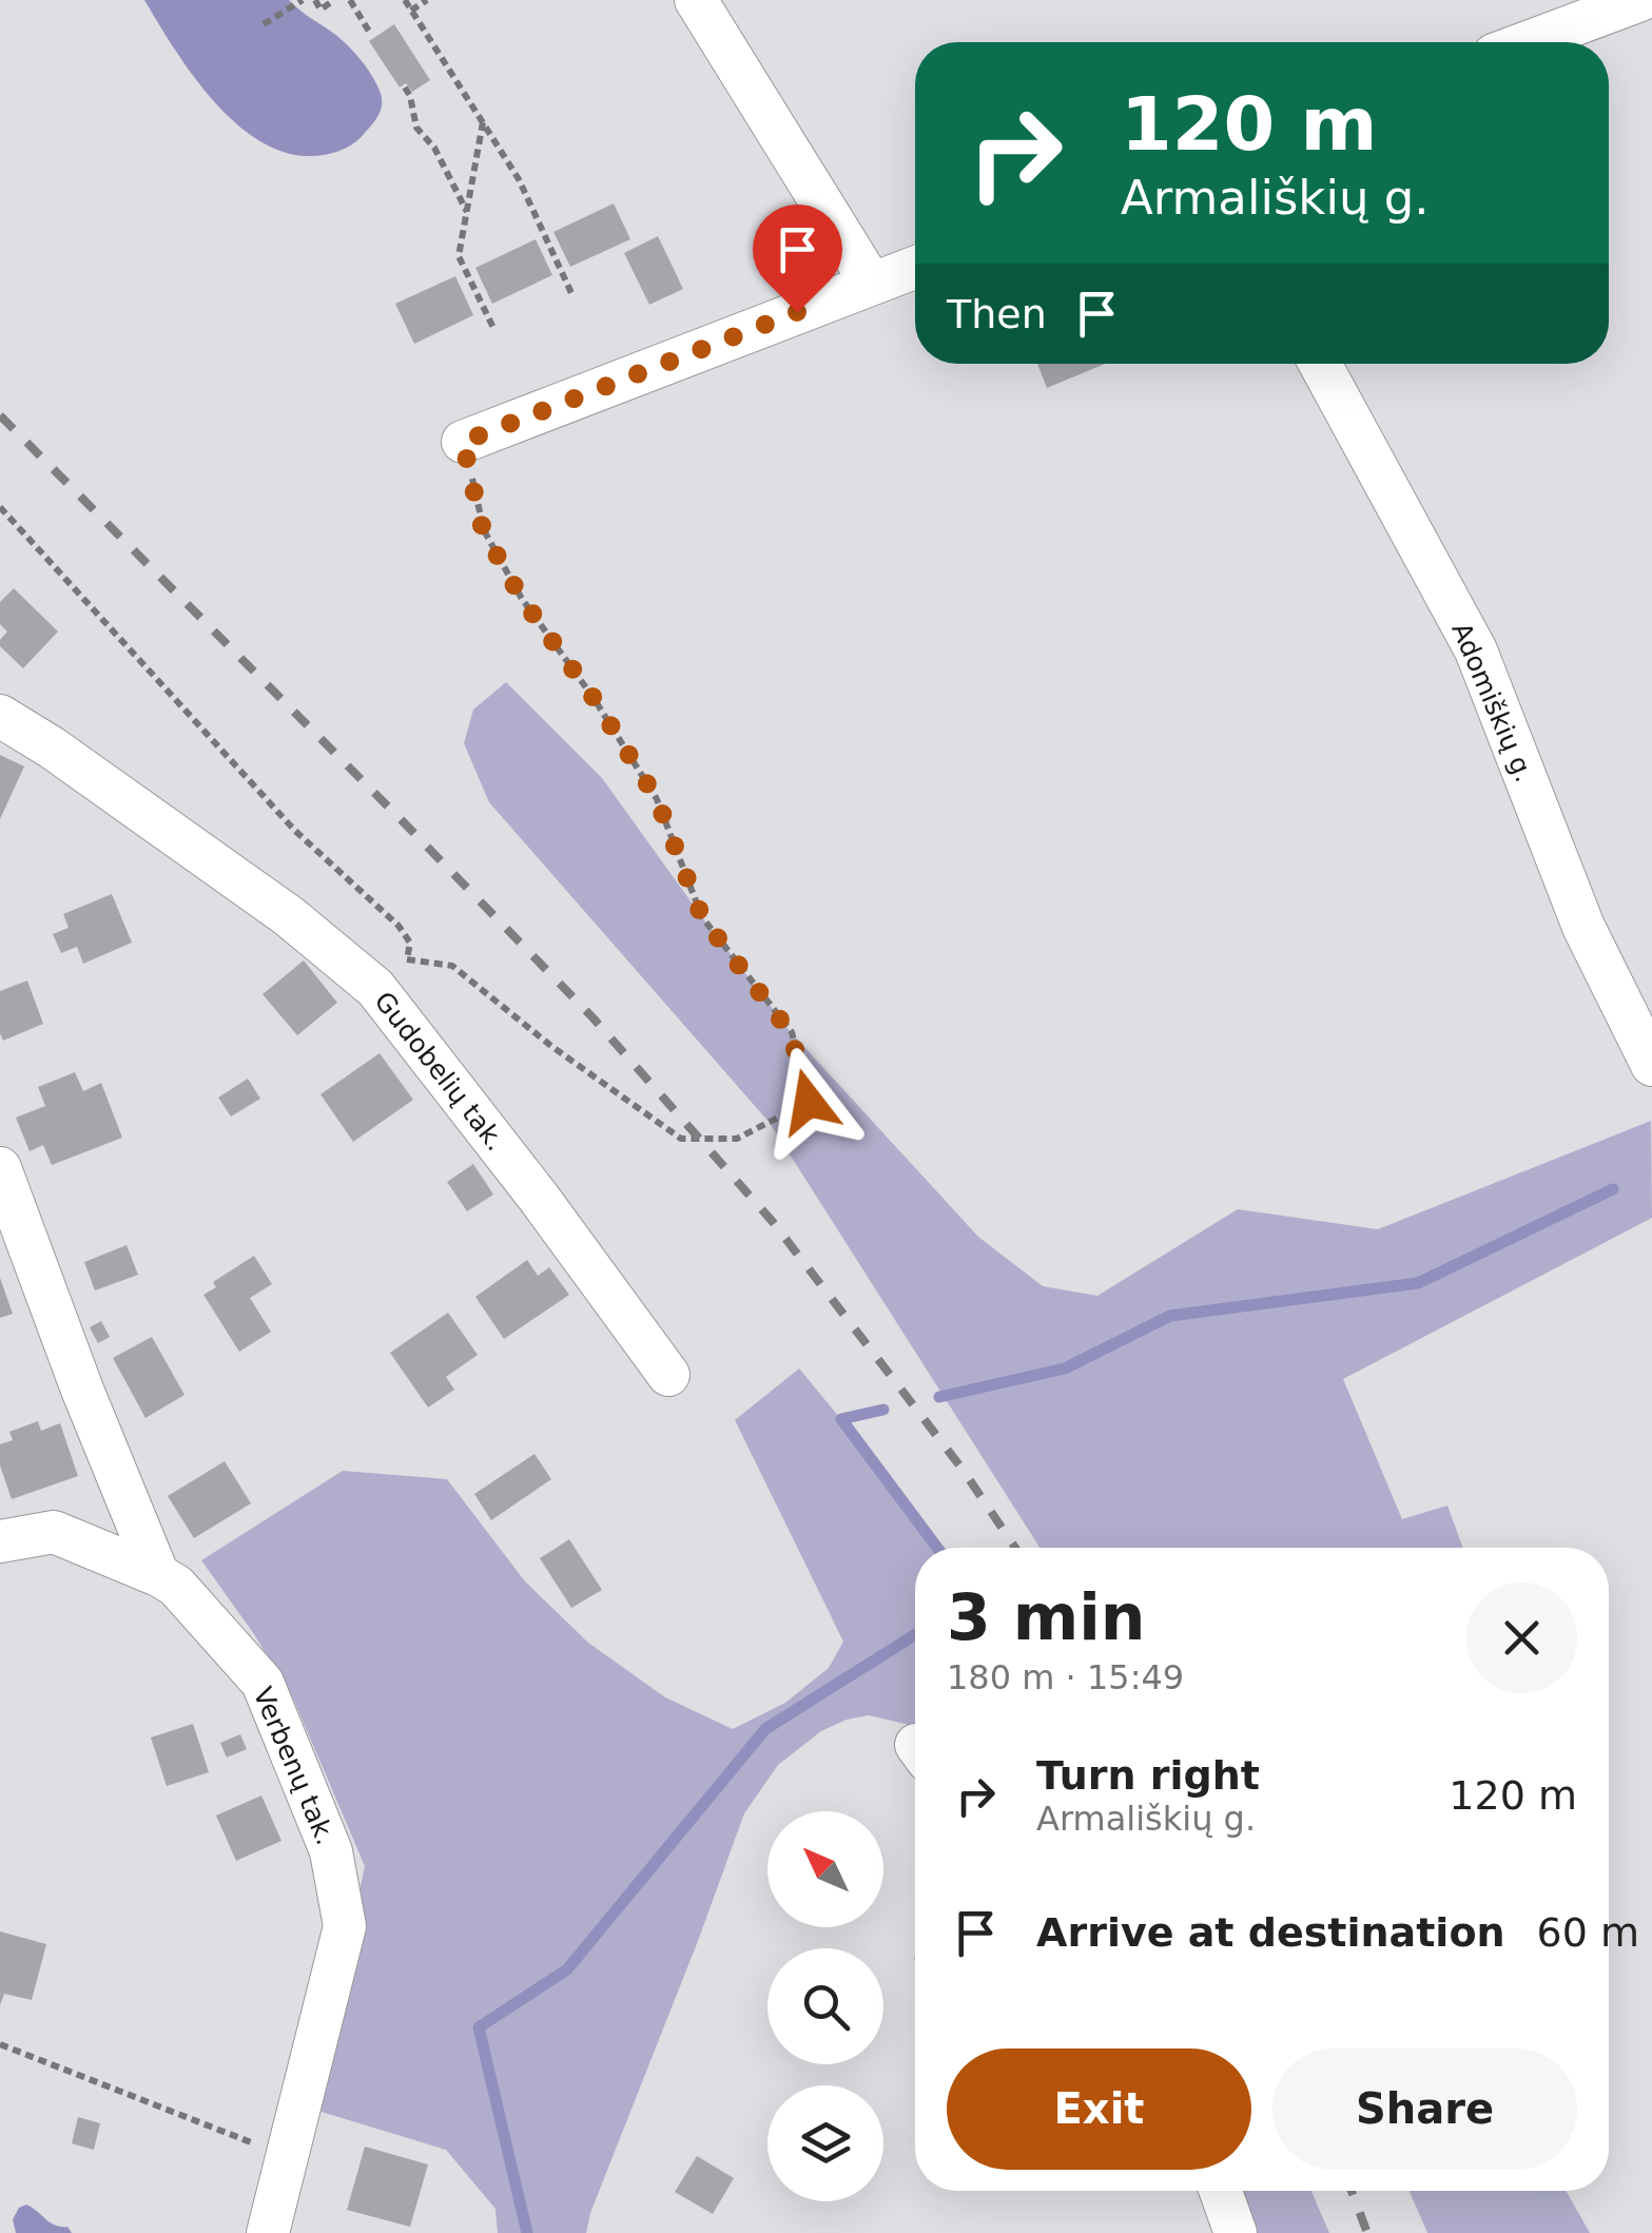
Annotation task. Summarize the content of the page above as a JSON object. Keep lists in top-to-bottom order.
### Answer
{
  "streets": {
    "street": ["Adomiškių g.", "Gudobelių tak.", "Verbenų tak."]
  },
  "north": "top left",
  "page": {
    "turn": ["120 m", "Armališkių g."],
    "then": "Then",
    "heading": ["3 min", "180 m · 15:49"],
    "list": [
      {
        "name": "Turn right",
        "note": "Armališkių g.",
        "value": "120 m"
      },
      {
        "name": "Arrive at destination",
        "value": "60 m"
      }
    ],
    "buttons": ["Exit", "Share"]
  }
}
